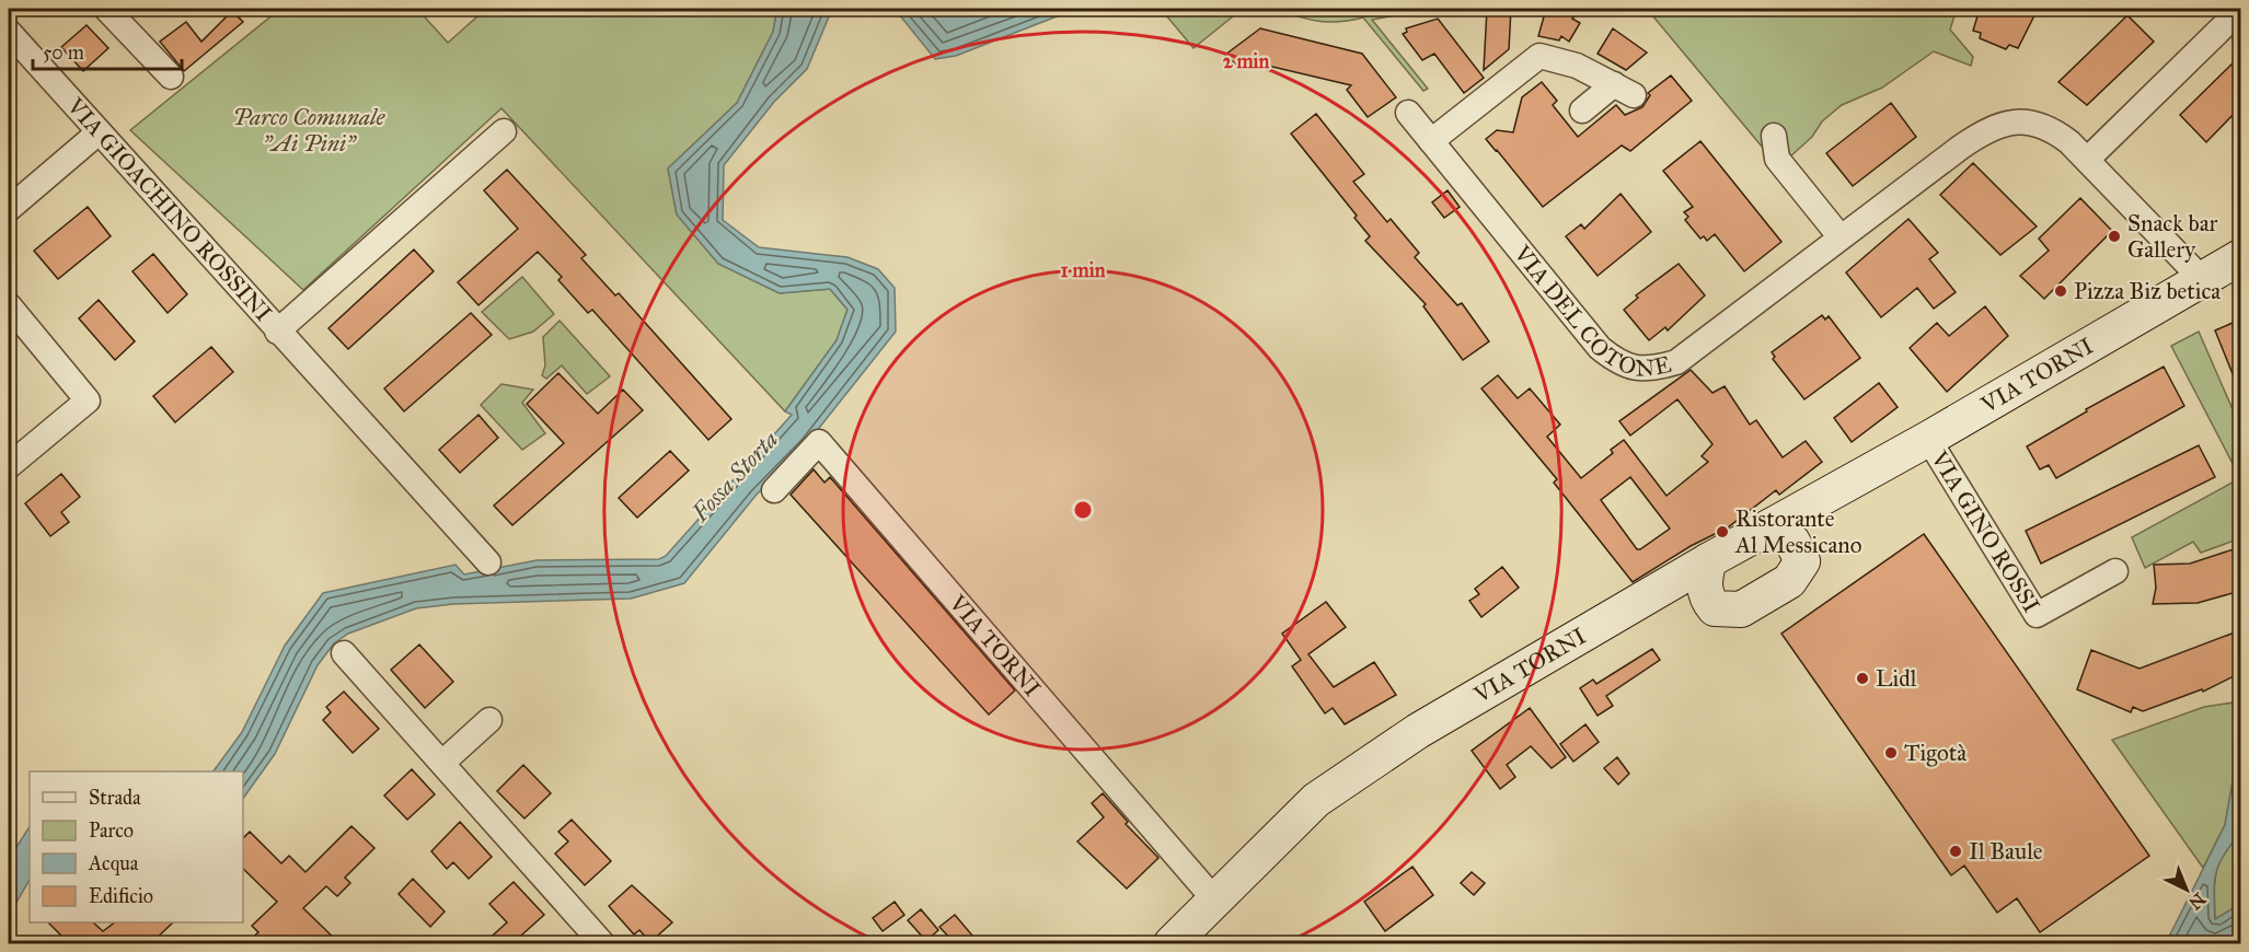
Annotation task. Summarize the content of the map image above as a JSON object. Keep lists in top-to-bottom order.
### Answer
{
  "streets": {
    "main road": ["VIA TORNI"],
    "street": ["VIA GIOACHINO ROSSINI", "VIA DEL COTONE", "VIA GINO ROSSI"]
  },
  "crossings": [
    ["VIA DEL COTONE", "VIA TORNI"],
    ["VIA TORNI", "VIA GINO ROSSI"]
  ],
  "water": ["Fossa Storta"],
  "parks": ["Parco Comunale \"Ai Pini\""],
  "places": [
    "Snack bar Gallery",
    "Pizza Biz betica",
    "Ristorante Al Messicano",
    "Lidl",
    "Tigotà",
    "Il Baule"
  ],
  "legend": [
    "Strada",
    "Parco",
    "Acqua",
    "Edificio"
  ],
  "scale_bar": "50 m",
  "north": "bottom right",
  "rings": ["2 min", "1 min"]
}
